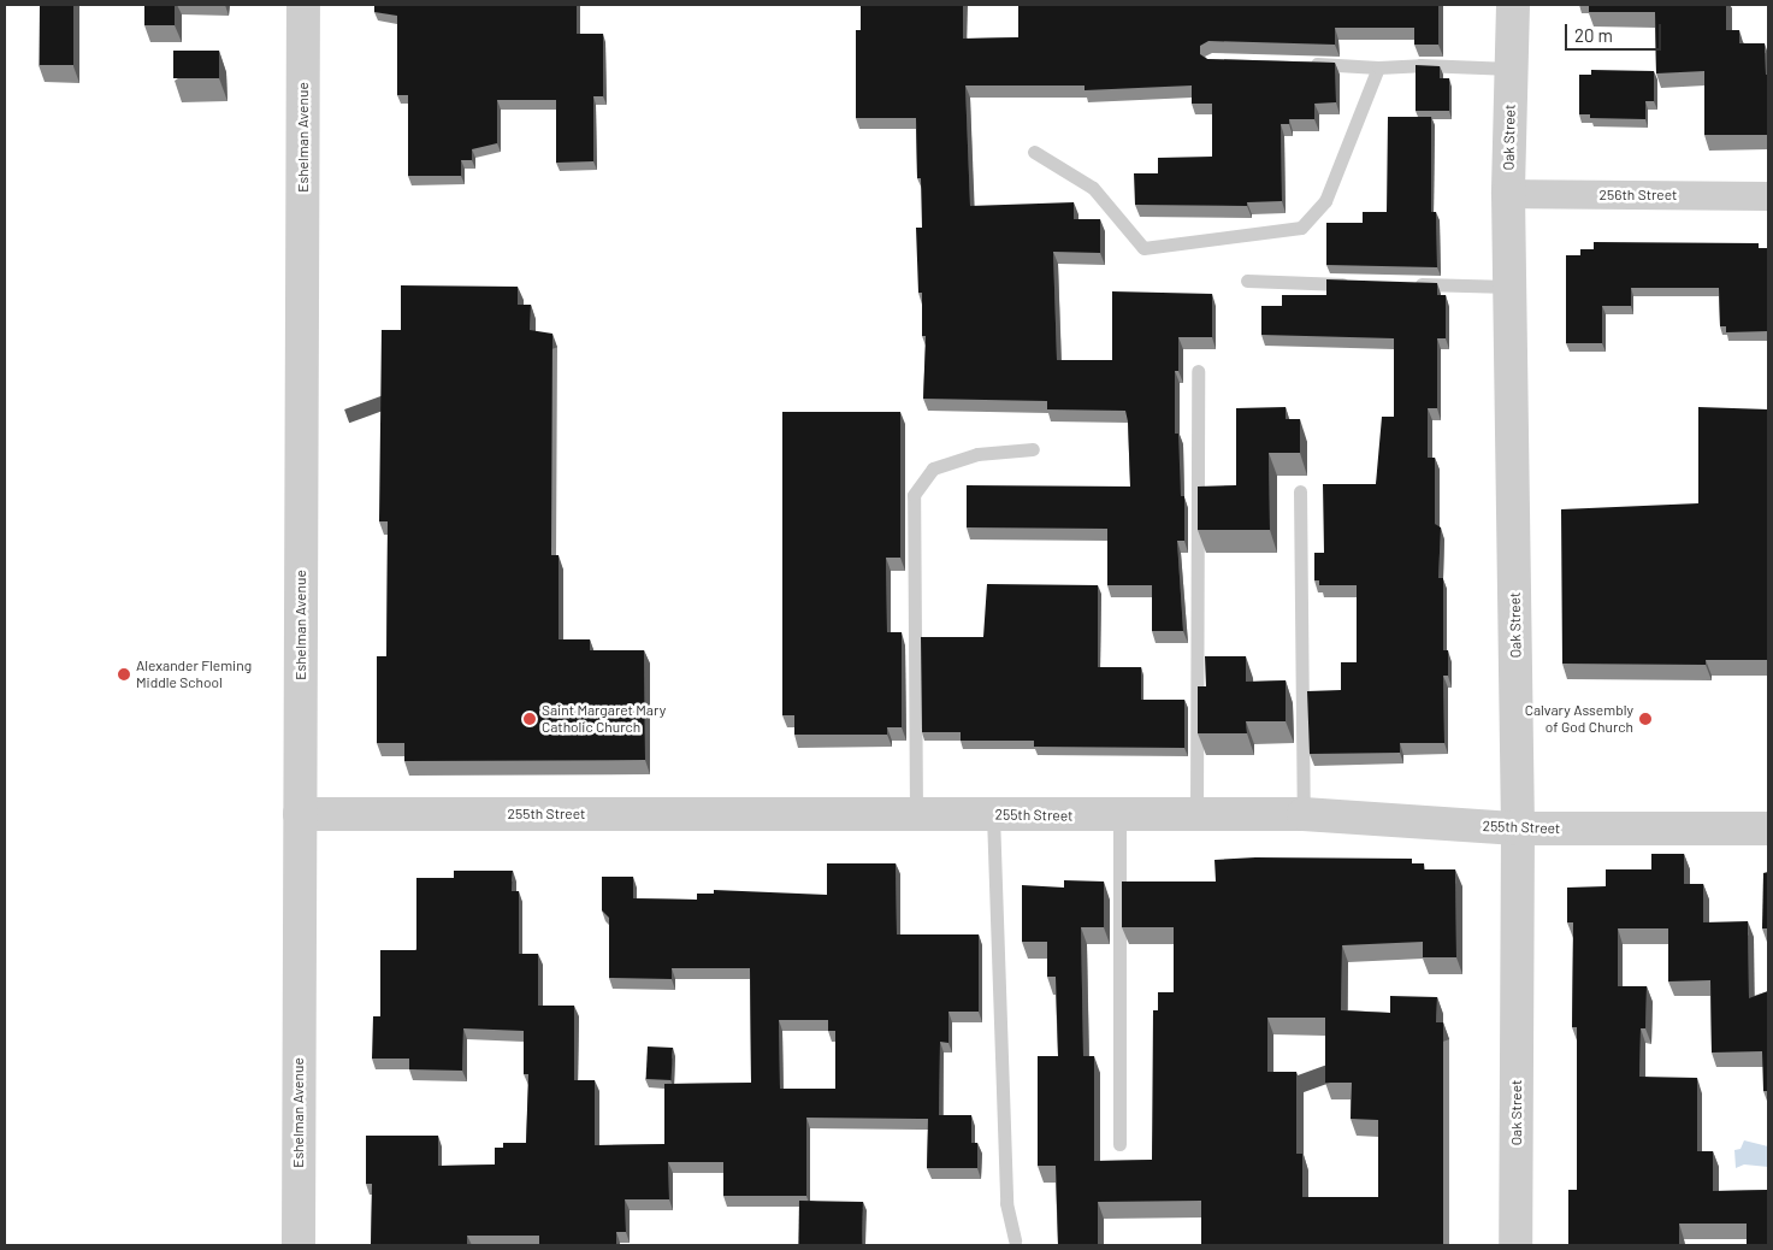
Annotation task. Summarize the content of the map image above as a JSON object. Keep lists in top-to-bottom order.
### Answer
{
  "streets": {
    "street": [
      "Eshelman Avenue",
      "Oak Street",
      "256th Street",
      "255th Street"
    ]
  },
  "crossings": [
    ["Eshelman Avenue", "255th Street"],
    ["Oak Street", "256th Street"],
    ["Oak Street", "255th Street"]
  ],
  "places": ["Alexander Fleming Middle School", "Saint Margaret Mary Catholic Church", "Calvary Assembly of God Church"],
  "scale_bar": "20 m"
}
